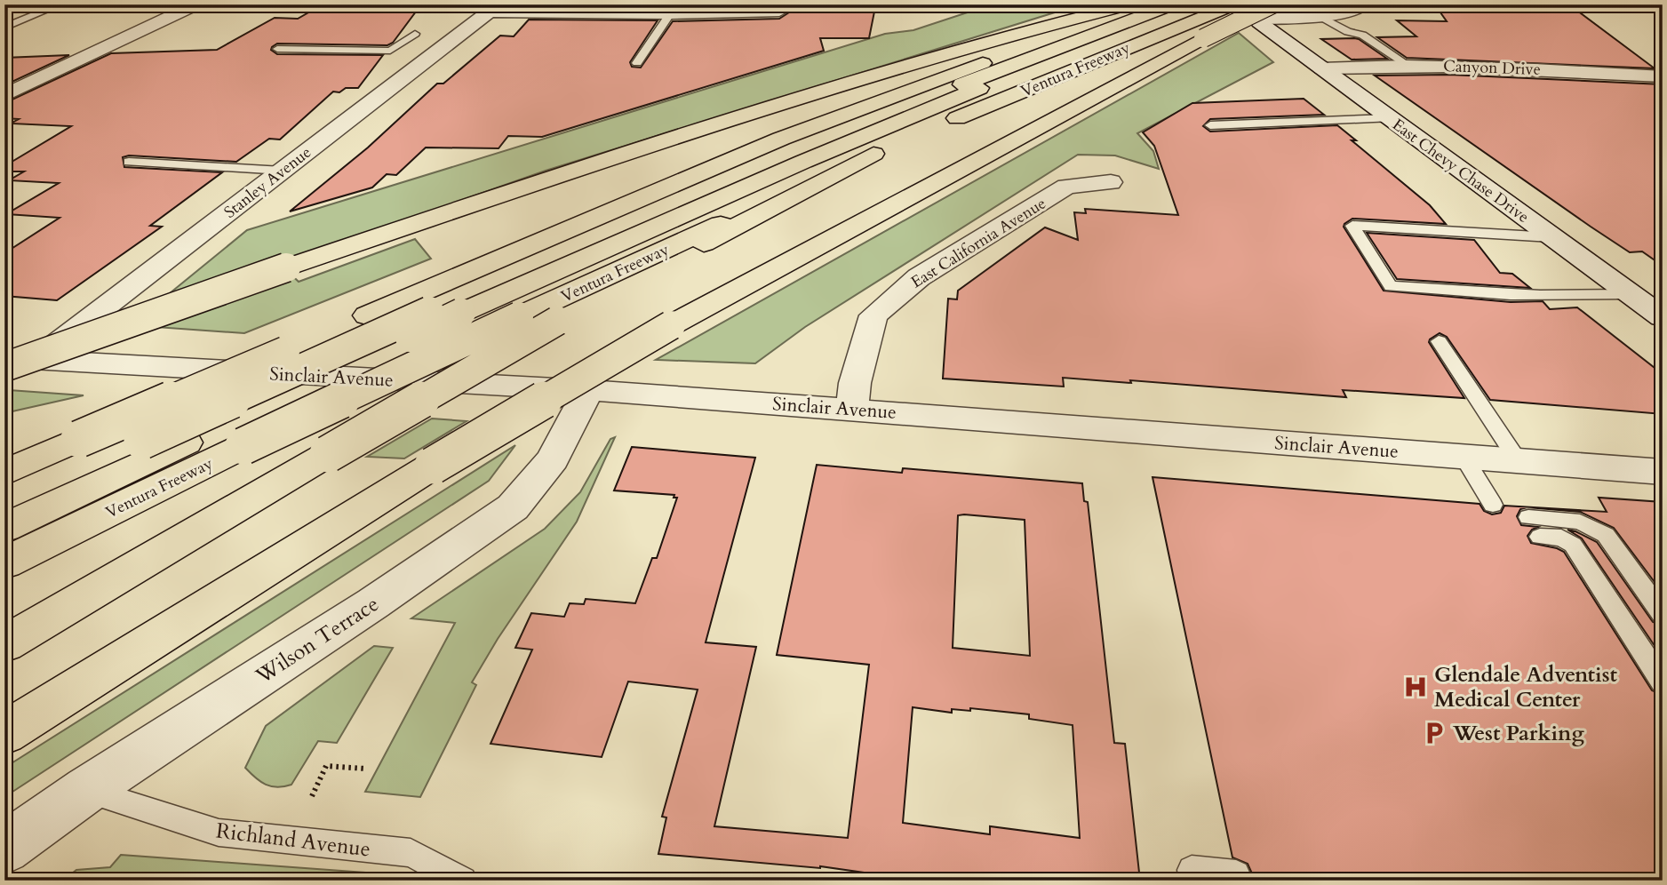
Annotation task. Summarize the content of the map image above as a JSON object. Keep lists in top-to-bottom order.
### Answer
{
  "streets": {
    "highway": ["Ventura Freeway"],
    "street": [
      "Canyon Drive",
      "East Chevy Chase Drive",
      "Stanley Avenue",
      "East California Avenue",
      "Sinclair Avenue",
      "Wilson Terrace"
    ],
    "lane": ["Richland Avenue"]
  },
  "crossings": [
    ["Canyon Drive", "East Chevy Chase Drive"],
    ["Stanley Avenue", "Sinclair Avenue"],
    ["East California Avenue", "Sinclair Avenue"],
    ["Sinclair Avenue", "Wilson Terrace"],
    ["Wilson Terrace", "Richland Avenue"]
  ],
  "places": {
    "hospital": ["Glendale Adventist Medical Center"],
    "parking": ["West Parking"]
  }
}
